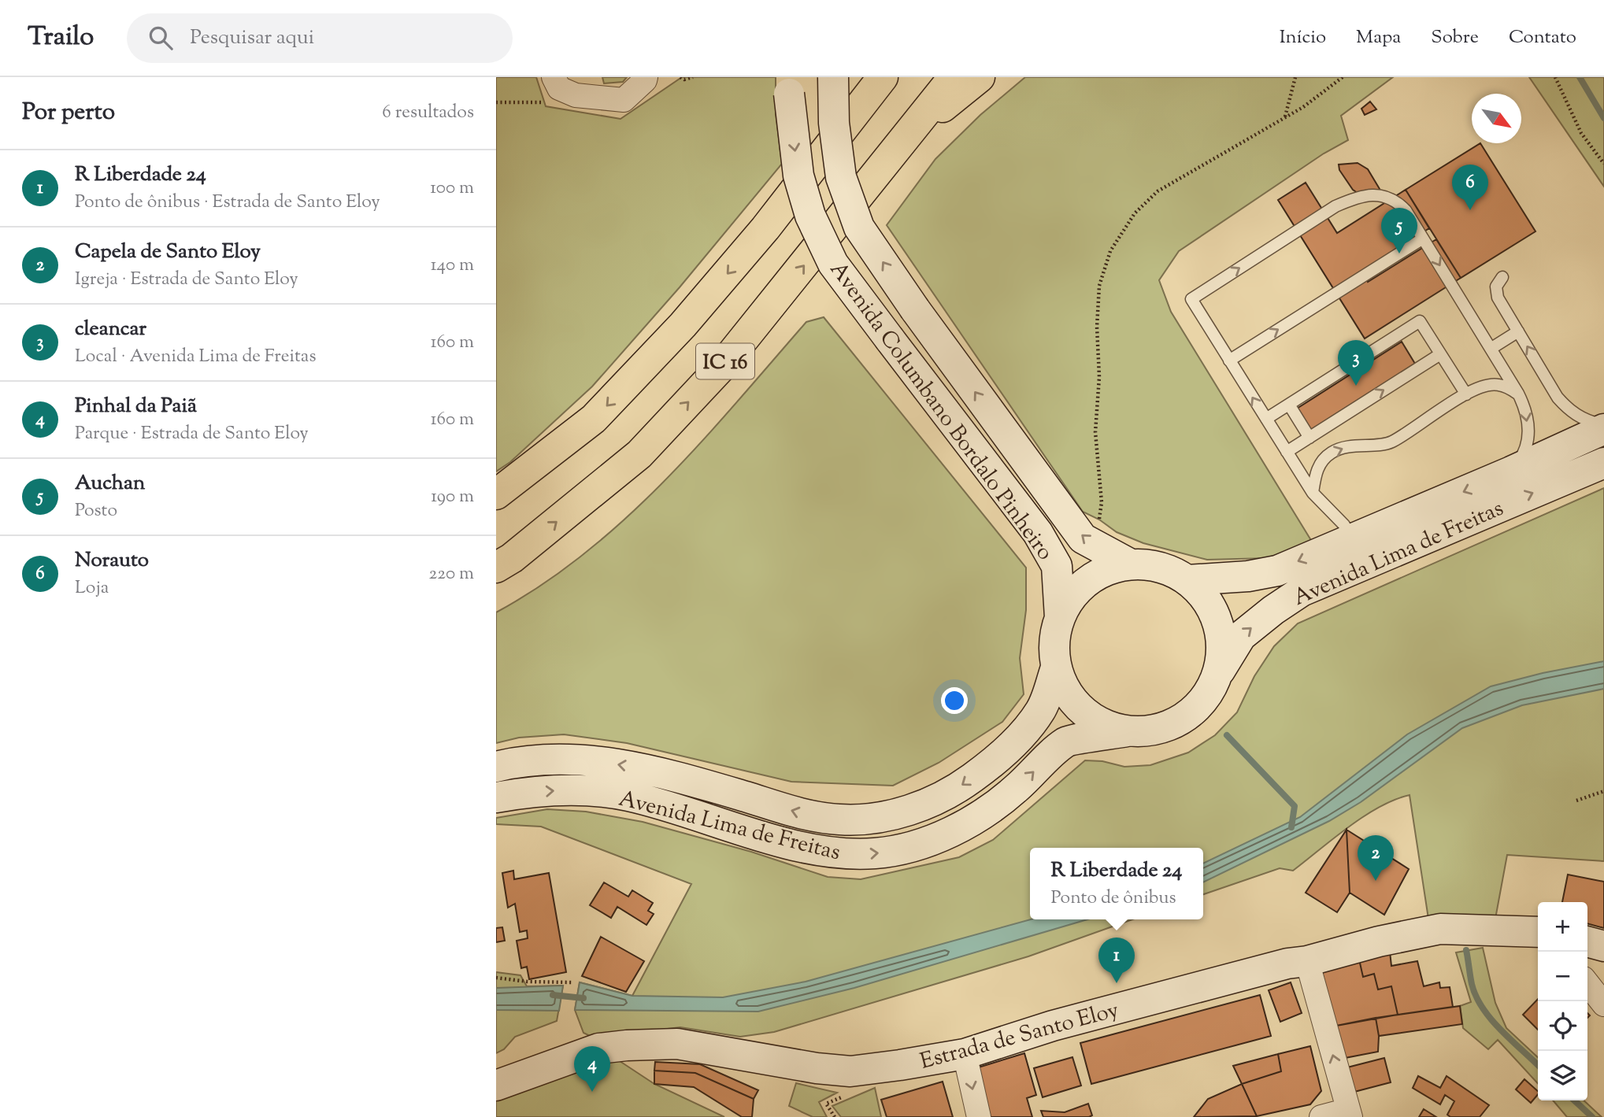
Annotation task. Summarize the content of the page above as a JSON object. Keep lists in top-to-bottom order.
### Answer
{
  "streets": {
    "highway": ["IC 16"],
    "main road": ["Avenida Columbano Bordalo Pinheiro", "Avenida Lima de Freitas", "Estrada de Santo Eloy"]
  },
  "crossings": [
    ["Avenida Columbano Bordalo Pinheiro", "Avenida Lima de Freitas"]
  ],
  "north": "bottom right",
  "page": {
    "header": "Trailo",
    "search": "Pesquisar aqui",
    "nav": [
      "Início",
      "Mapa",
      "Sobre",
      "Contato"
    ],
    "heading": ["Por perto", "6 resultados"],
    "list": [
      {
        "mark": "1",
        "name": "R Liberdade 24",
        "note": "Ponto de ônibus · Estrada de Santo Eloy",
        "value": "100 m"
      },
      {
        "mark": "2",
        "name": "Capela de Santo Eloy",
        "note": "Igreja · Estrada de Santo Eloy",
        "value": "140 m"
      },
      {
        "mark": "3",
        "name": "cleancar",
        "note": "Local · Avenida Lima de Freitas",
        "value": "160 m"
      },
      {
        "mark": "4",
        "name": "Pinhal da Paiã",
        "note": "Parque · Estrada de Santo Eloy",
        "value": "160 m"
      },
      {
        "mark": "5",
        "name": "Auchan",
        "note": "Posto",
        "value": "190 m"
      },
      {
        "mark": "6",
        "name": "Norauto",
        "note": "Loja",
        "value": "220 m"
      }
    ],
    "pins": [
      "6",
      "5",
      "3",
      "2",
      "1",
      "4"
    ],
    "popup": ["R Liberdade 24", "Ponto de ônibus"],
    "map_buttons": ["+", "−"]
  }
}
